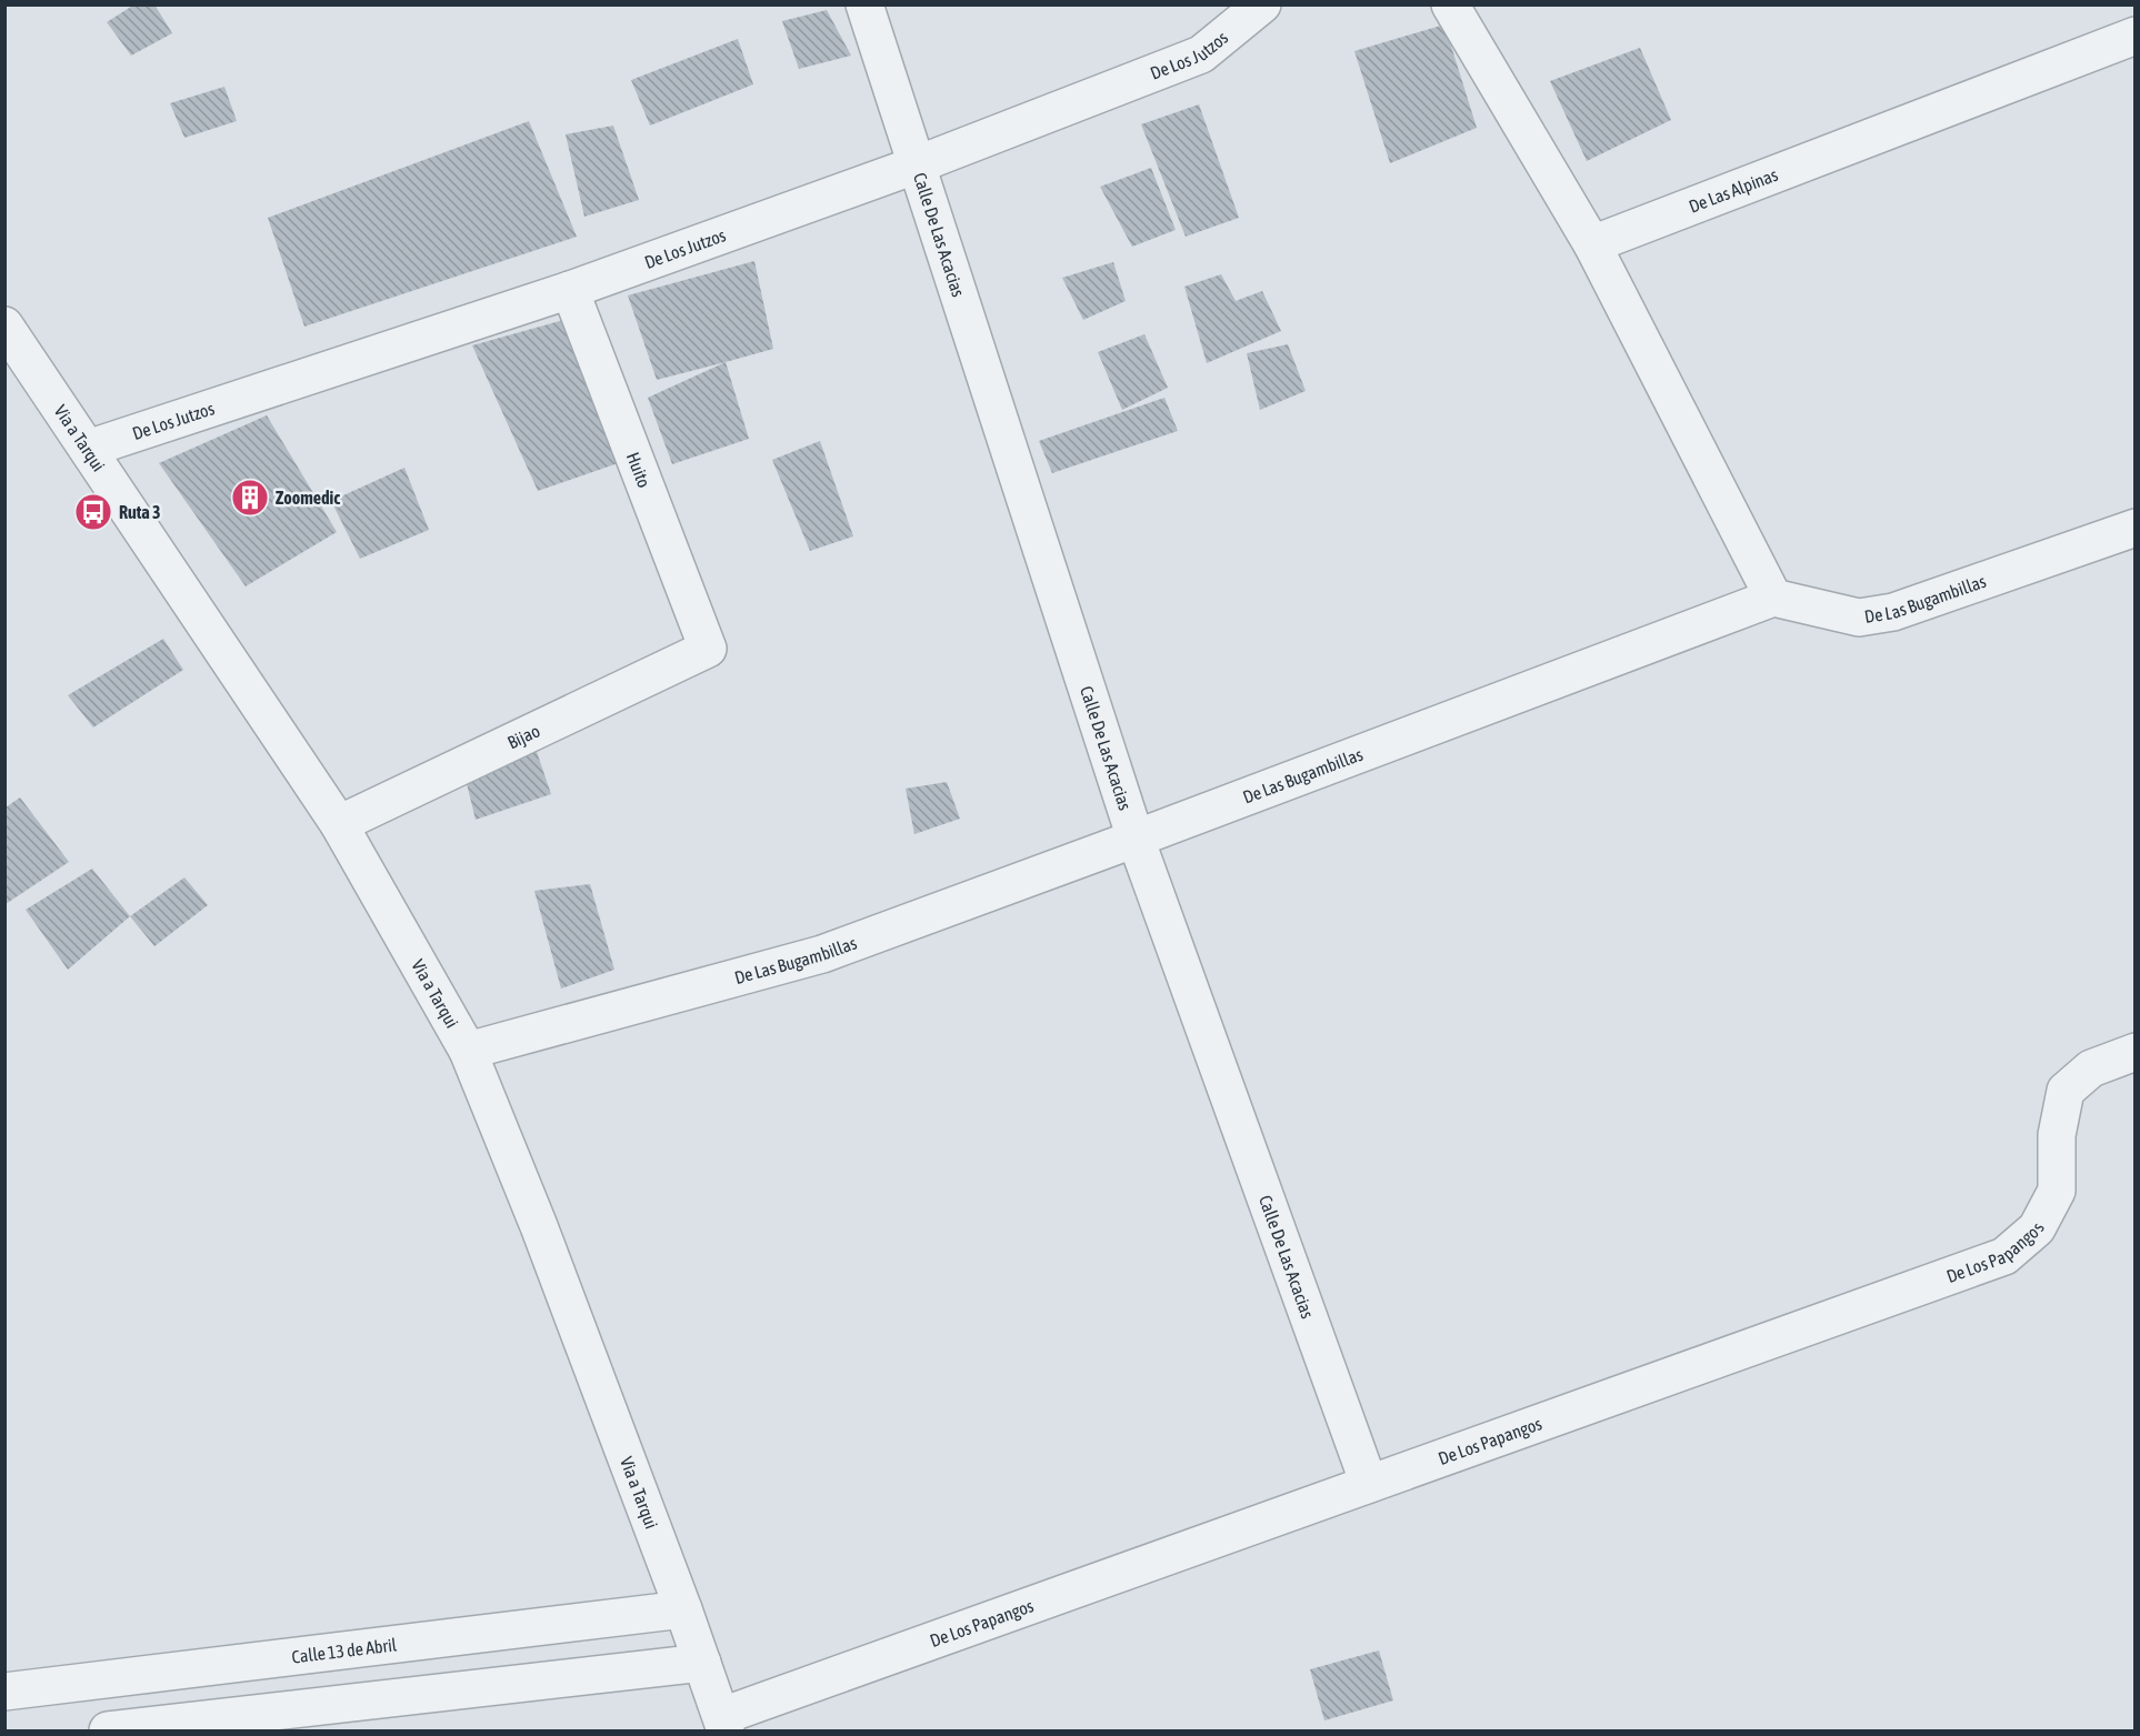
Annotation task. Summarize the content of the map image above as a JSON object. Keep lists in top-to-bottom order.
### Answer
{
  "streets": {
    "street": [
      "De Los Jutzos",
      "De Las Alpinas",
      "Calle De Las Acacias",
      "Via a Tarqui",
      "Huito",
      "De Las Bugambillas",
      "Bijao",
      "De Los Papangos",
      "Calle 13 de Abril"
    ]
  },
  "crossings": [
    ["De Los Jutzos", "Calle De Las Acacias"],
    ["De Los Jutzos", "Via a Tarqui"],
    ["De Los Jutzos", "Huito"],
    ["Calle De Las Acacias", "De Las Bugambillas"],
    ["Calle De Las Acacias", "De Los Papangos"],
    ["Via a Tarqui", "De Las Bugambillas"],
    ["Via a Tarqui", "Bijao"],
    ["Via a Tarqui", "De Los Papangos"],
    ["Via a Tarqui", "Calle 13 de Abril"],
    ["Huito", "Bijao"]
  ],
  "places": {
    "building": ["Zoomedic"],
    "bus stop": ["Ruta 3"]
  }
}
